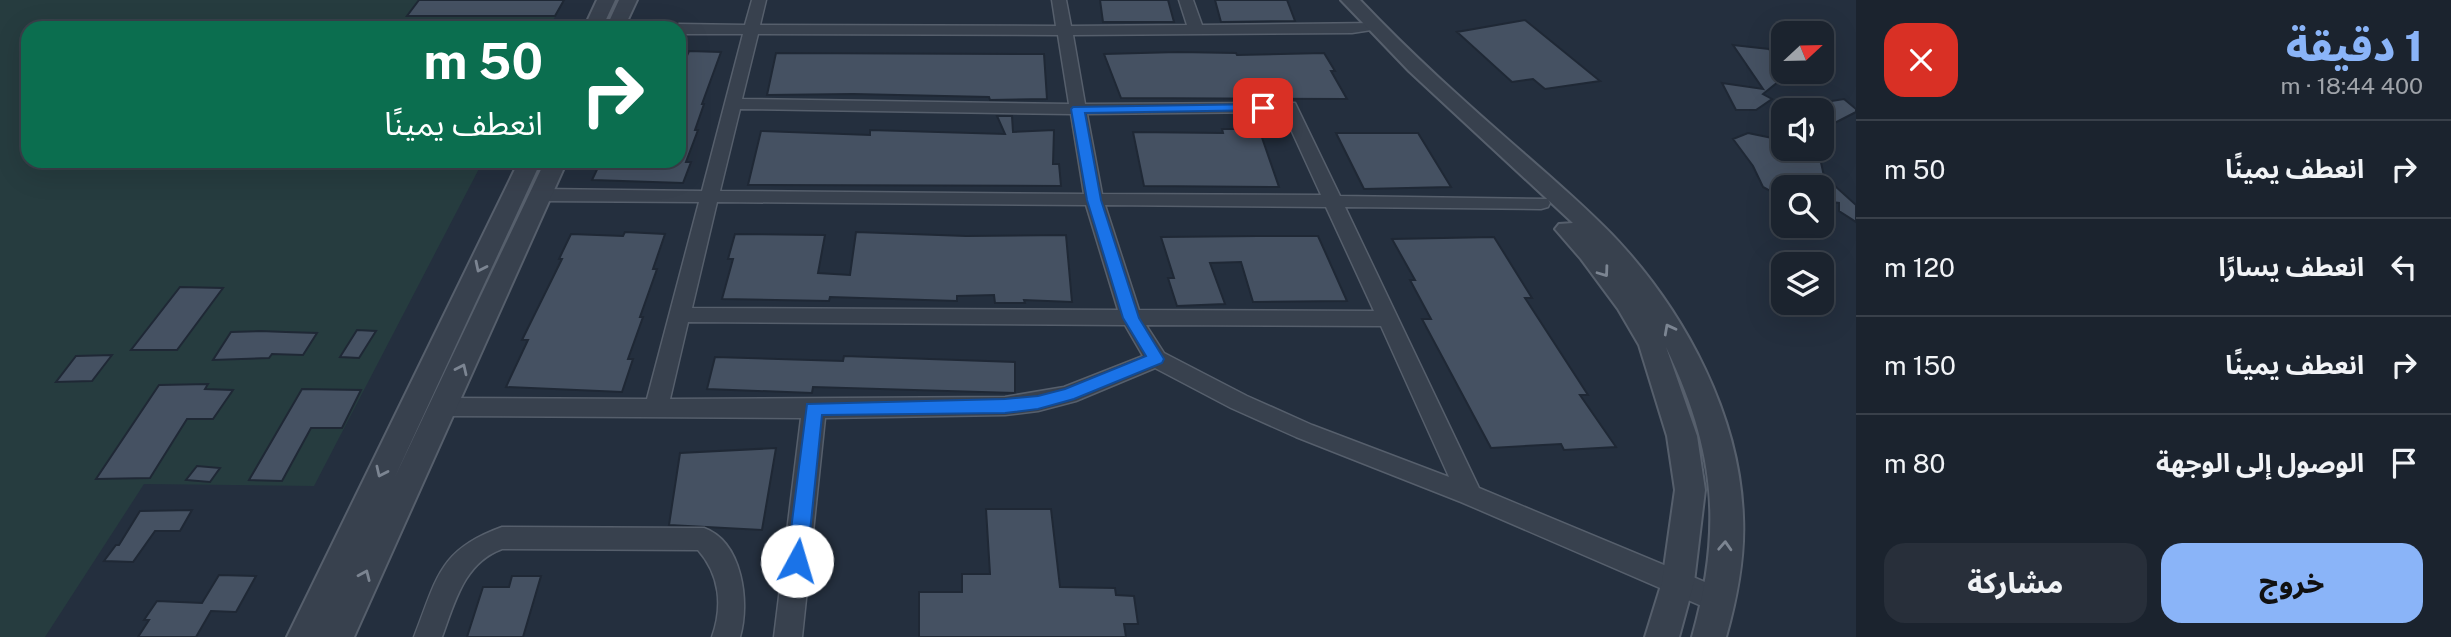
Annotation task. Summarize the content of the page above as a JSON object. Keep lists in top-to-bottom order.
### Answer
{
  "north": "right",
  "page": {
    "heading": ["1 دقيقة", "400 m · 18:44"],
    "turn": ["50 m", "انعطف يمينًا"],
    "list": [
      {
        "name": "انعطف يمينًا",
        "value": "50 m"
      },
      {
        "name": "انعطف يسارًا",
        "value": "120 m"
      },
      {
        "name": "انعطف يمينًا",
        "value": "150 m"
      },
      {
        "name": "الوصول إلى الوجهة",
        "value": "80 m"
      }
    ],
    "buttons": ["خروج", "مشاركة"]
  }
}
